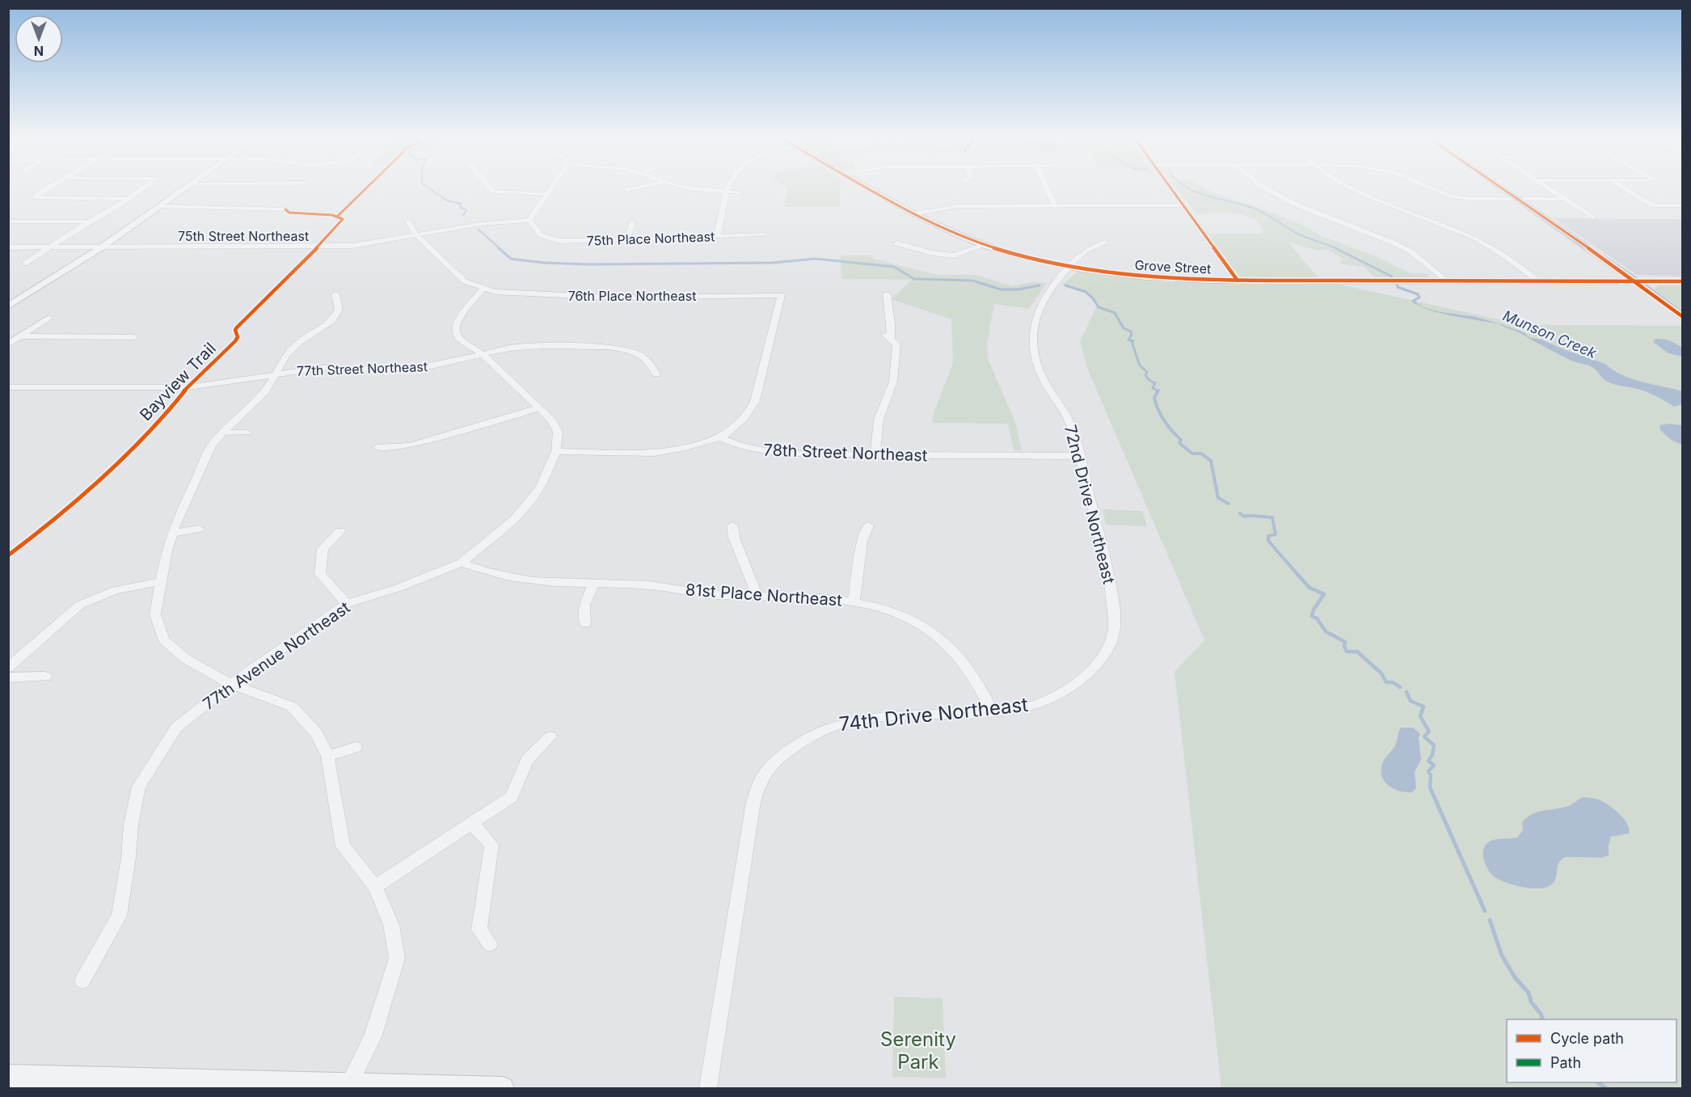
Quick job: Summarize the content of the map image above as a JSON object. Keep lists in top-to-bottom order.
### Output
{
  "streets": {
    "street": [
      "75th Street Northeast",
      "75th Place Northeast",
      "Grove Street",
      "76th Place Northeast",
      "77th Street Northeast",
      "78th Street Northeast",
      "72nd Drive Northeast",
      "81st Place Northeast",
      "77th Avenue Northeast",
      "74th Drive Northeast"
    ],
    "cycle path": ["Bayview Trail"]
  },
  "crossings": [
    ["75th Street Northeast", "75th Place Northeast"],
    ["75th Street Northeast", "76th Place Northeast"],
    ["Grove Street", "72nd Drive Northeast"],
    ["76th Place Northeast", "78th Street Northeast"],
    ["76th Place Northeast", "77th Avenue Northeast"],
    ["77th Street Northeast", "77th Avenue Northeast"],
    ["78th Street Northeast", "72nd Drive Northeast"],
    ["72nd Drive Northeast", "74th Drive Northeast"],
    ["81st Place Northeast", "77th Avenue Northeast"],
    ["81st Place Northeast", "74th Drive Northeast"]
  ],
  "water": ["Munson Creek"],
  "parks": ["Serenity Park"],
  "legend": ["Cycle path", "Path"],
  "north": "bottom"
}
